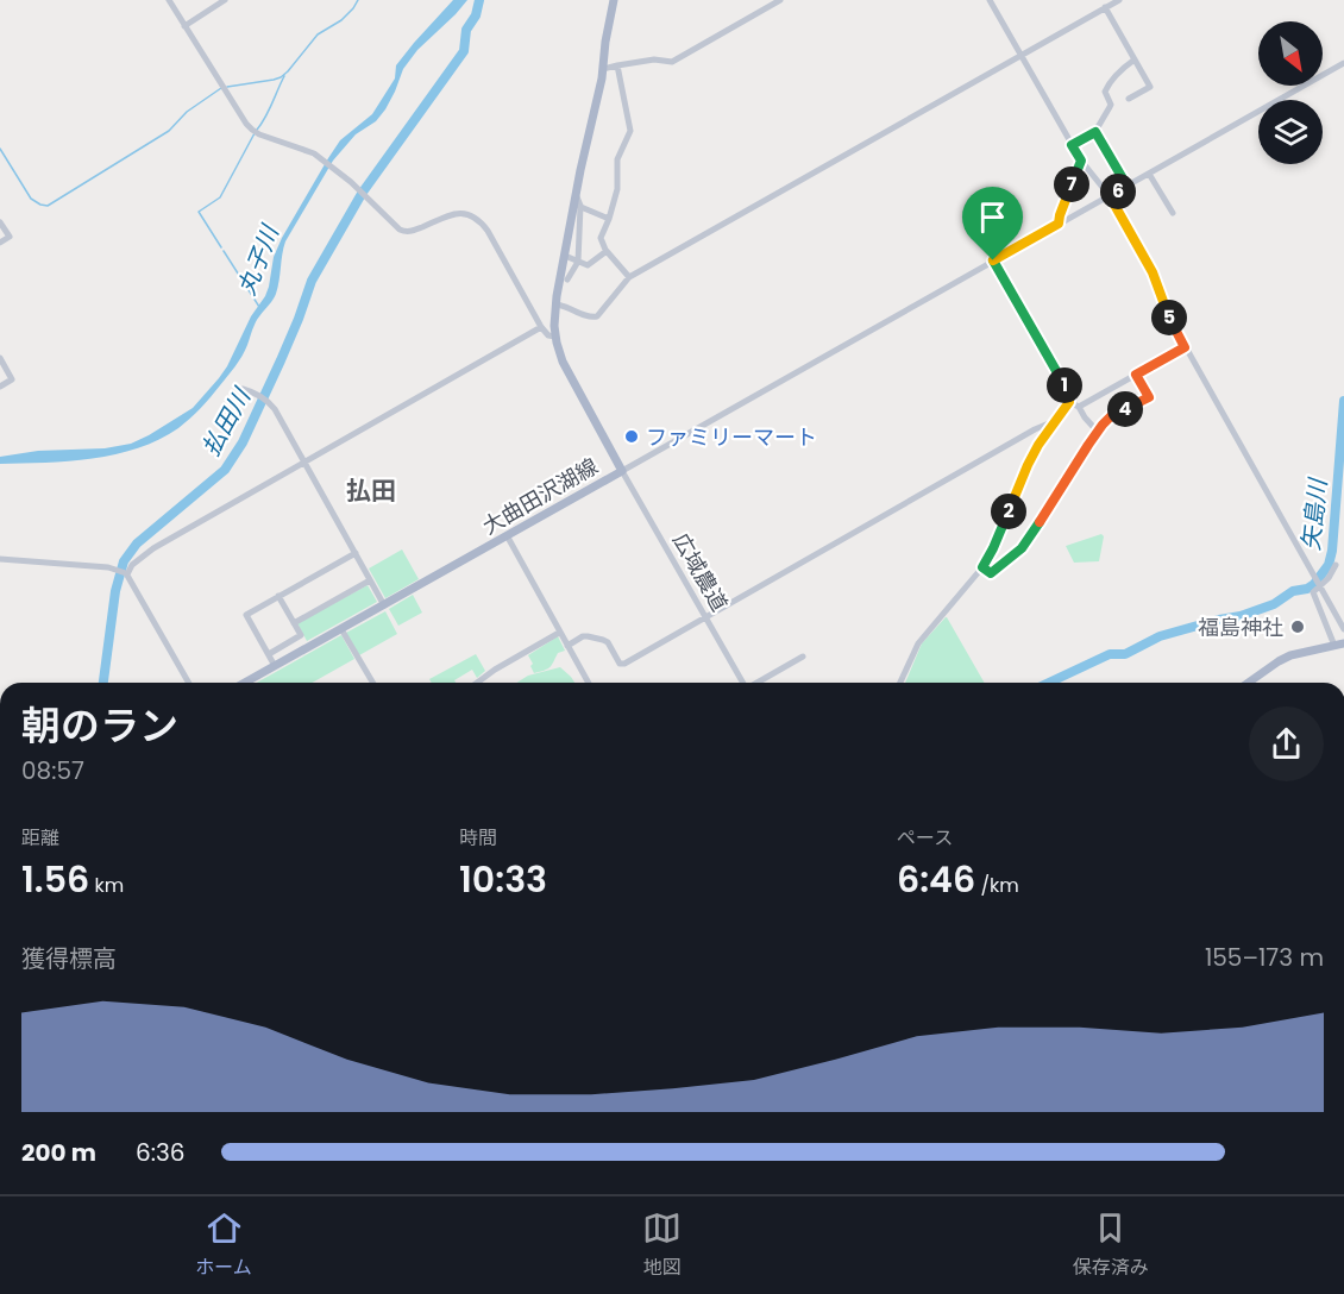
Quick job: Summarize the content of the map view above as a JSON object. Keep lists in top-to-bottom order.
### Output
{
  "streets": {
    "main road": ["大曲田沢湖線"],
    "street": ["広域農道"]
  },
  "crossings": [
    ["大曲田沢湖線", "広域農道"]
  ],
  "districts": ["払田"],
  "water": ["丸子川", "払田川", "矢島川"],
  "places": ["ファミリーマート", "福島神社"],
  "north": "bottom right",
  "page": {
    "pins": [
      "7",
      "6",
      "5",
      "1",
      "4",
      "2"
    ],
    "heading": ["朝のラン", "08:57"],
    "stats": [
      ["距離", "1.56 km"],
      ["時間", "10:33"],
      ["ペース", "6:46 /km"]
    ],
    "chart": ["獲得標高", "155–173 m"],
    "list": [
      {
        "name": "200 m",
        "note": "6:36"
      }
    ],
    "tabs": ["ホーム", "地図", "保存済み"]
  }
}
